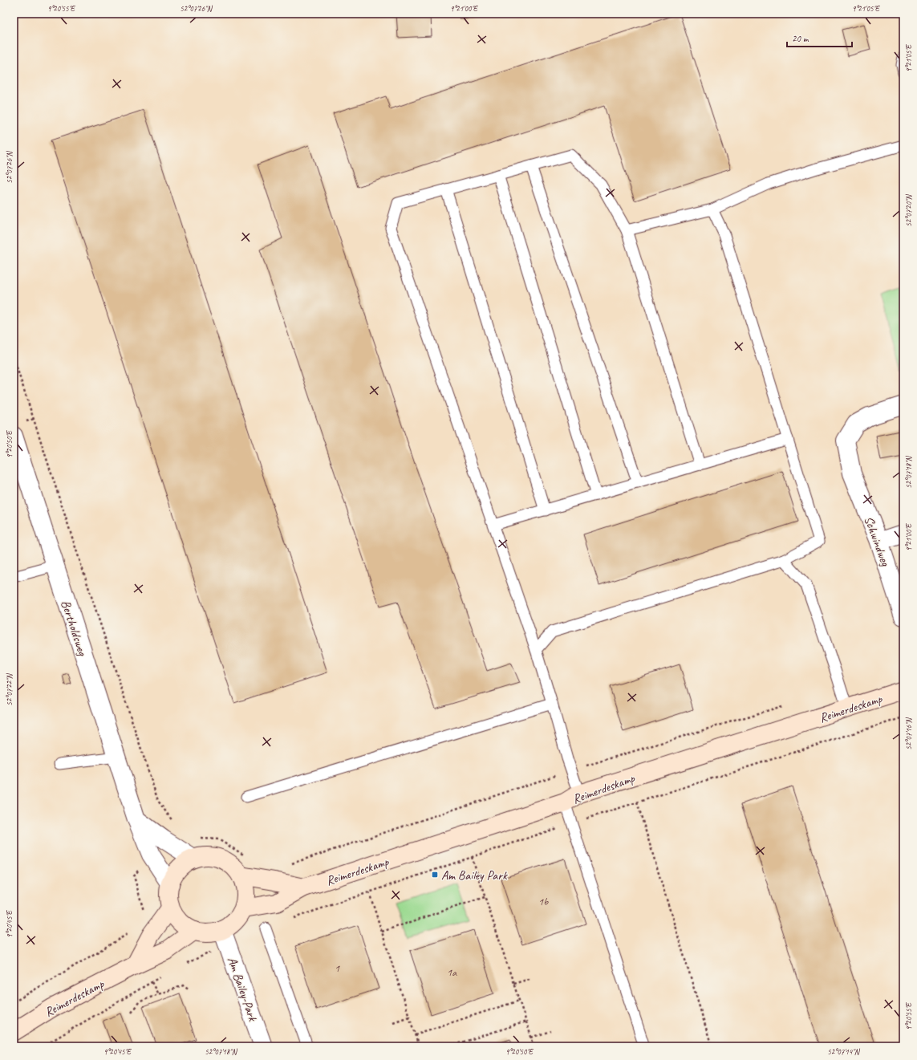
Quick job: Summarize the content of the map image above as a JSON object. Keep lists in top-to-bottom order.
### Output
{
  "streets": {
    "main road": ["Reimerdeskamp"],
    "street": ["Schwindweg", "Bertholdsweg", "Am Bailey-Park"]
  },
  "crossings": [
    ["Bertholdsweg", "Reimerdeskamp"],
    ["Bertholdsweg", "Am Bailey-Park"],
    ["Reimerdeskamp", "Am Bailey-Park"]
  ],
  "places": {
    "transit": ["Am Bailey Park"]
  },
  "house_numbers": ["1b", "1", "1a"],
  "scale_bar": "20 m",
  "coordinates": [
    "9°20'55\"E",
    "52°07'26\"N",
    "9°21'00\"E",
    "9°21'05\"E",
    "52°07'20\"N",
    "9°20'50\"E",
    "52°07'18\"N",
    "52°07'22\"N",
    "52°07'16\"N",
    "9°20'45\"E",
    "52°07'14\"N"
  ]
}
